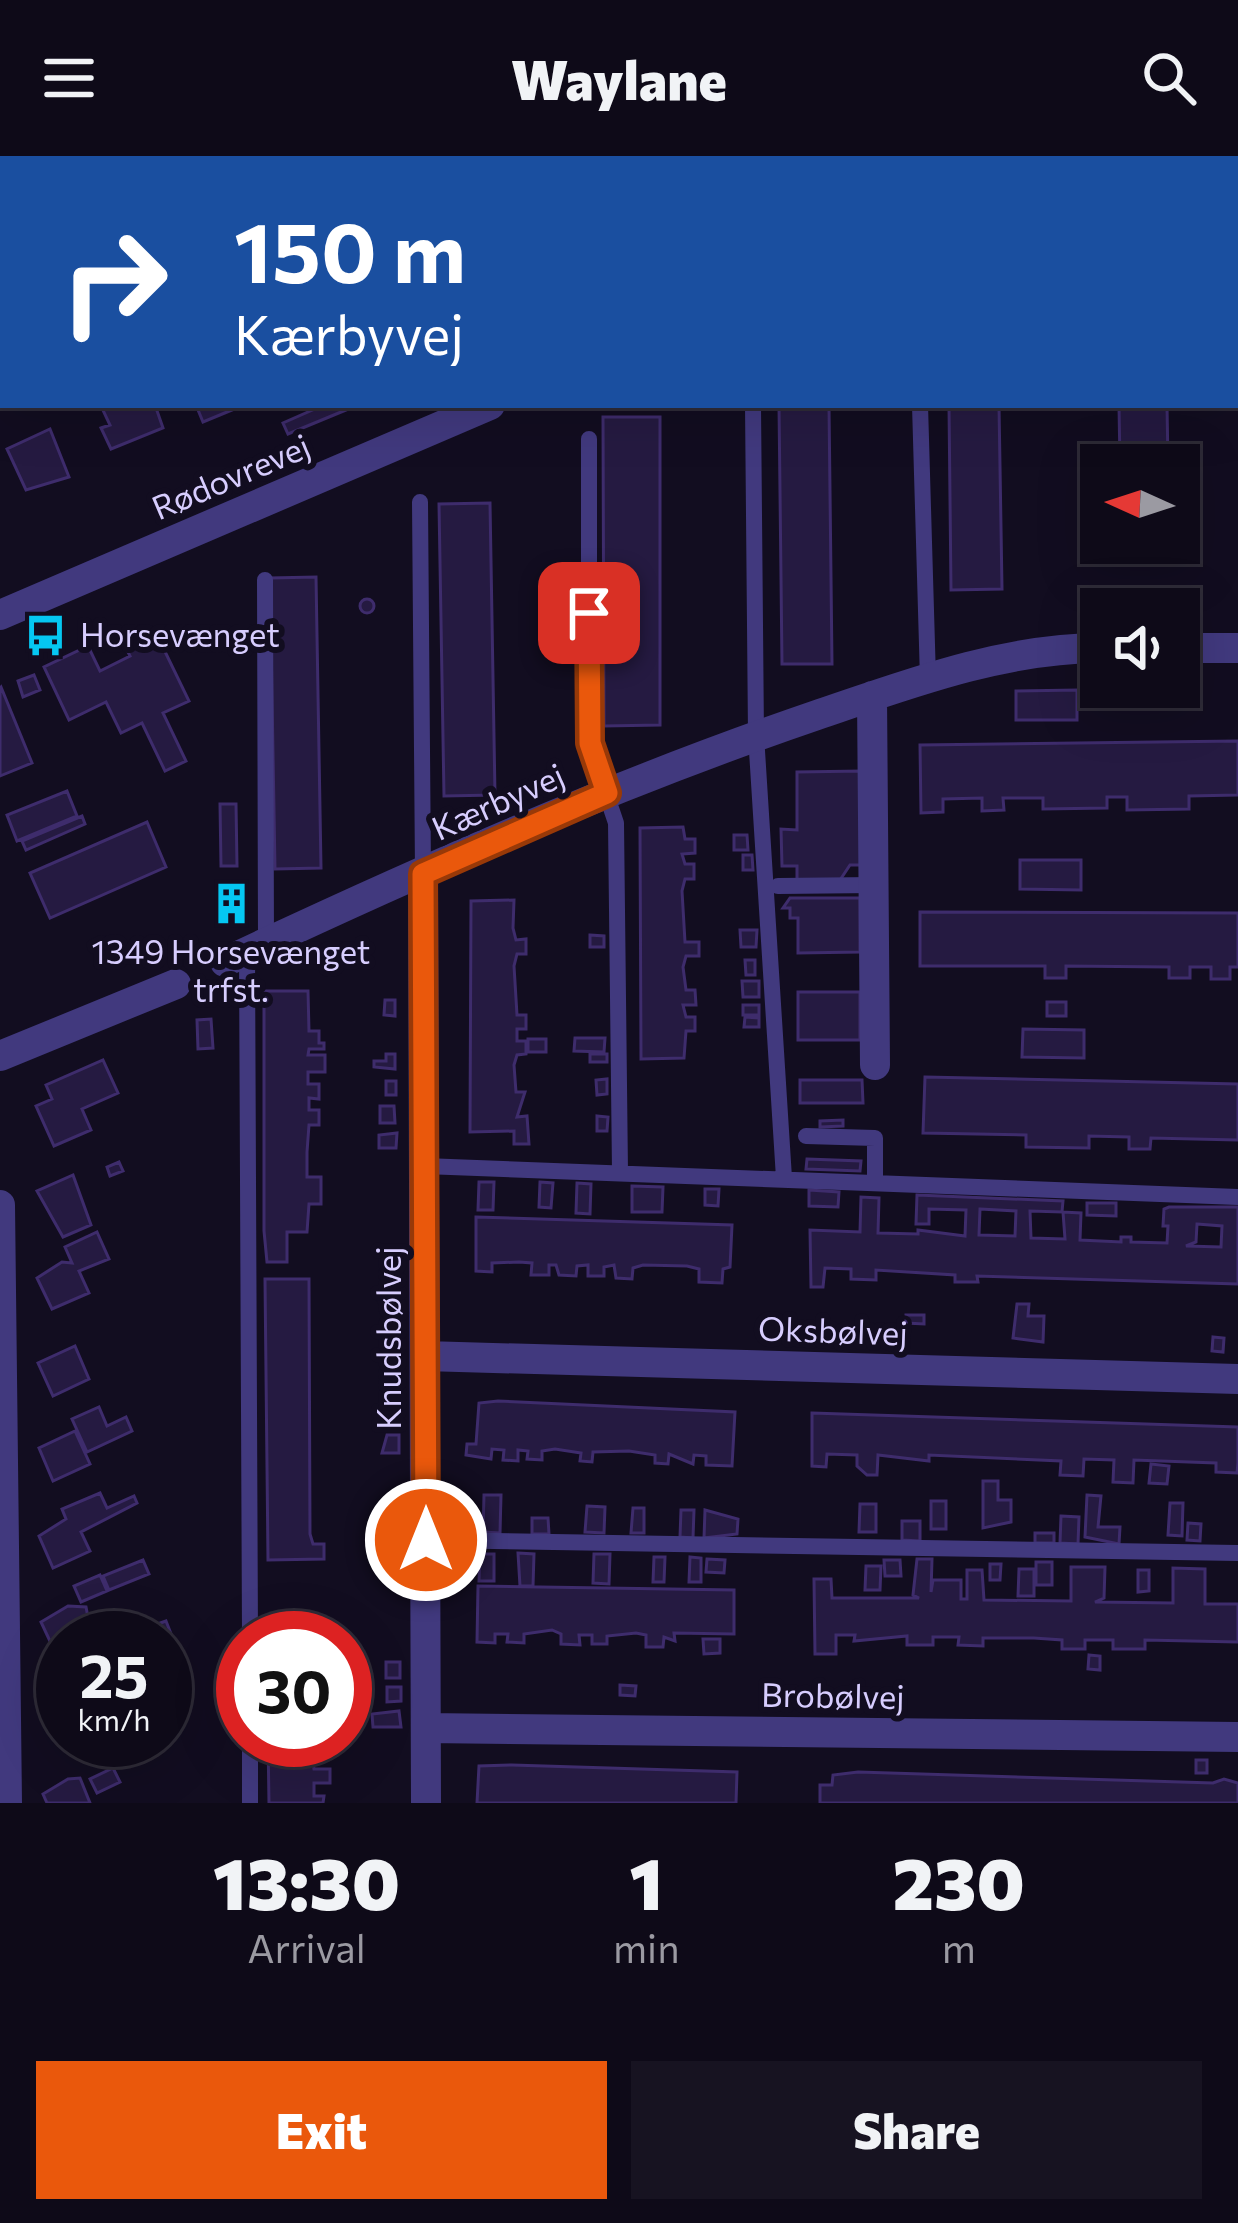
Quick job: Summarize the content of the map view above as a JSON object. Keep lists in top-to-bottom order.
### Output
{
  "streets": {
    "street": [
      "Rødovrevej",
      "Kærbyvej",
      "Oksbølvej",
      "Knudsbølvej",
      "Brobølvej"
    ]
  },
  "crossings": [
    ["Kærbyvej", "Knudsbølvej"],
    ["Oksbølvej", "Knudsbølvej"],
    ["Knudsbølvej", "Brobølvej"]
  ],
  "places": {
    "bus stop": ["Horsevænget"],
    "building": ["1349 Horsevænget trfst."]
  },
  "north": "left",
  "page": {
    "header": "Waylane",
    "turn": ["150 m", "Kærbyvej"],
    "speed": "25 km/h",
    "limit": "30",
    "eta": [
      "13:30",
      "Arrival",
      "1",
      "min",
      "230",
      "m"
    ],
    "buttons": ["Exit", "Share"]
  }
}
